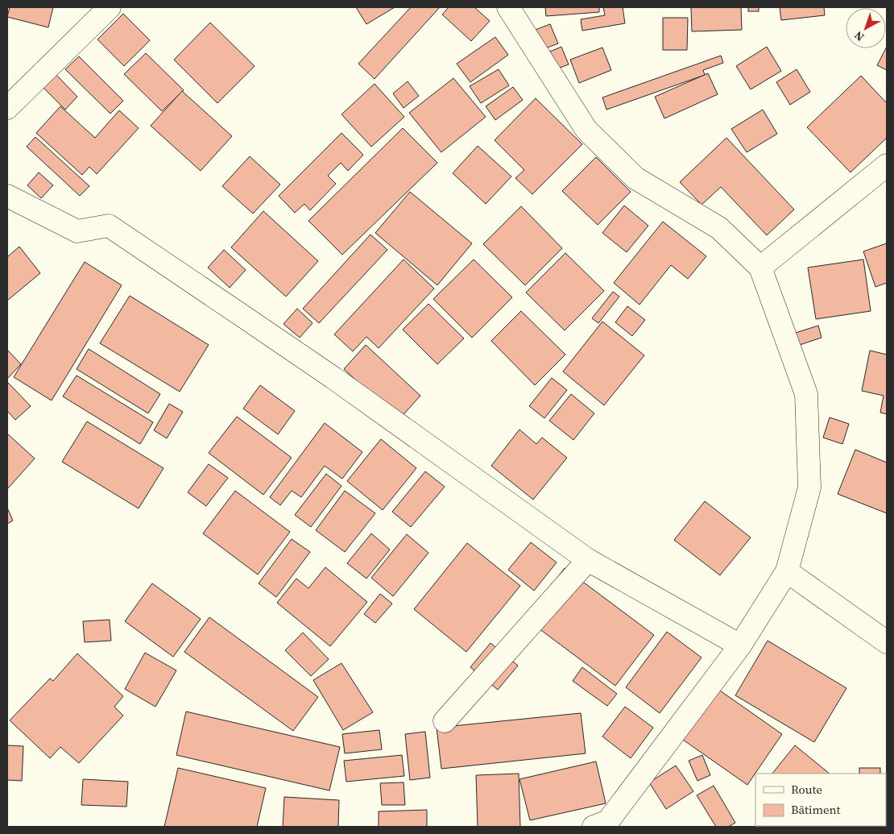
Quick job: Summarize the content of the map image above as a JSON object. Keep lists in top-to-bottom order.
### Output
{
  "legend": ["Route", "Bâtiment"],
  "north": "bottom left"
}
